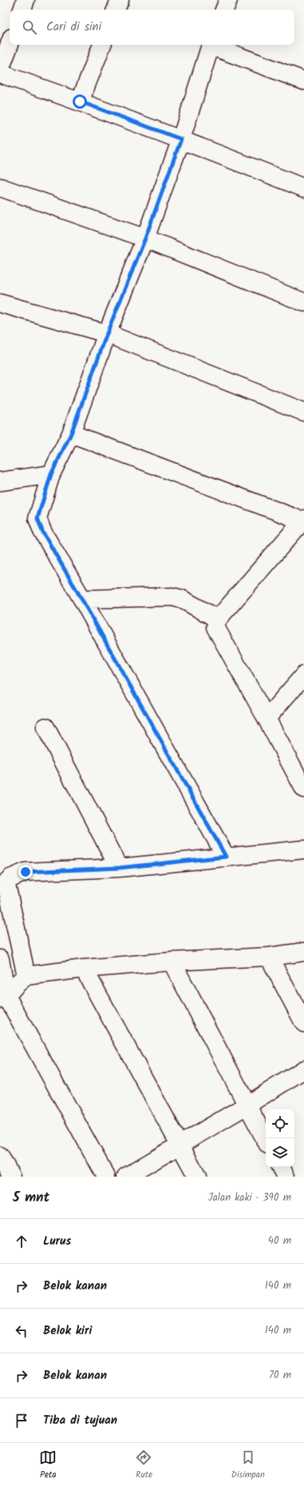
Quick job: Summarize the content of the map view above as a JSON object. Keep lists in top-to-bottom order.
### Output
{
  "page": {
    "search": "Cari di sini",
    "heading": ["5 mnt", "Jalan kaki · 390 m"],
    "list": [
      ["Lurus", "40 m"],
      ["Belok kanan", "140 m"],
      ["Belok kiri", "140 m"],
      ["Belok kanan", "70 m"],
      "Tiba di tujuan"
    ],
    "nav": ["Peta", "Rute", "Disimpan"]
  }
}
